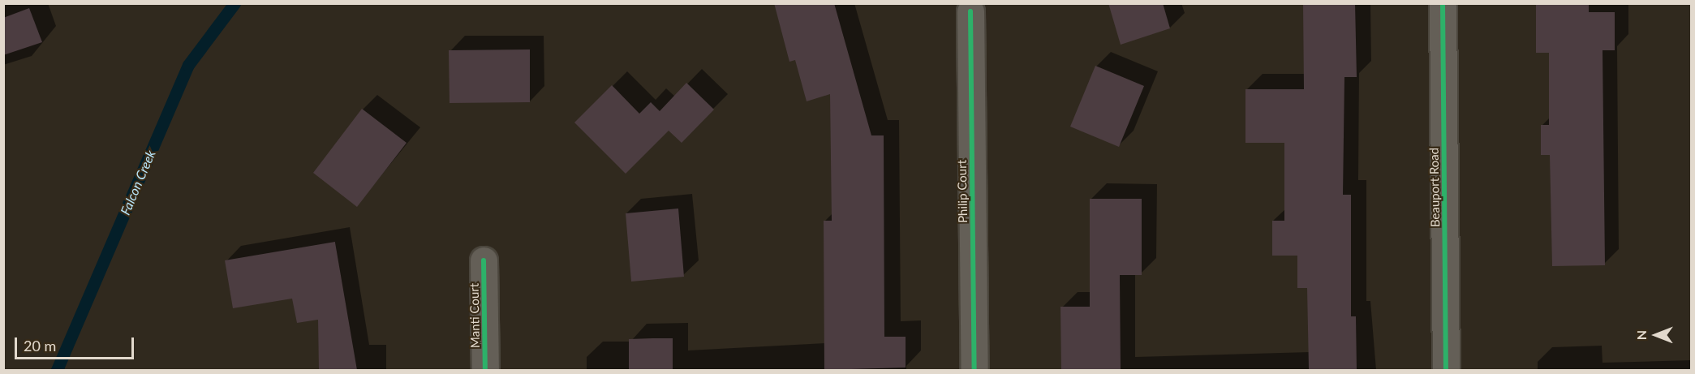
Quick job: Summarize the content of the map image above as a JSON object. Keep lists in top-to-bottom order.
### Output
{
  "streets": {
    "street": ["Beauport Road", "Philip Court", "Manti Court"]
  },
  "water": ["Falcon Creek"],
  "scale_bar": "20 m",
  "north": "left"
}
